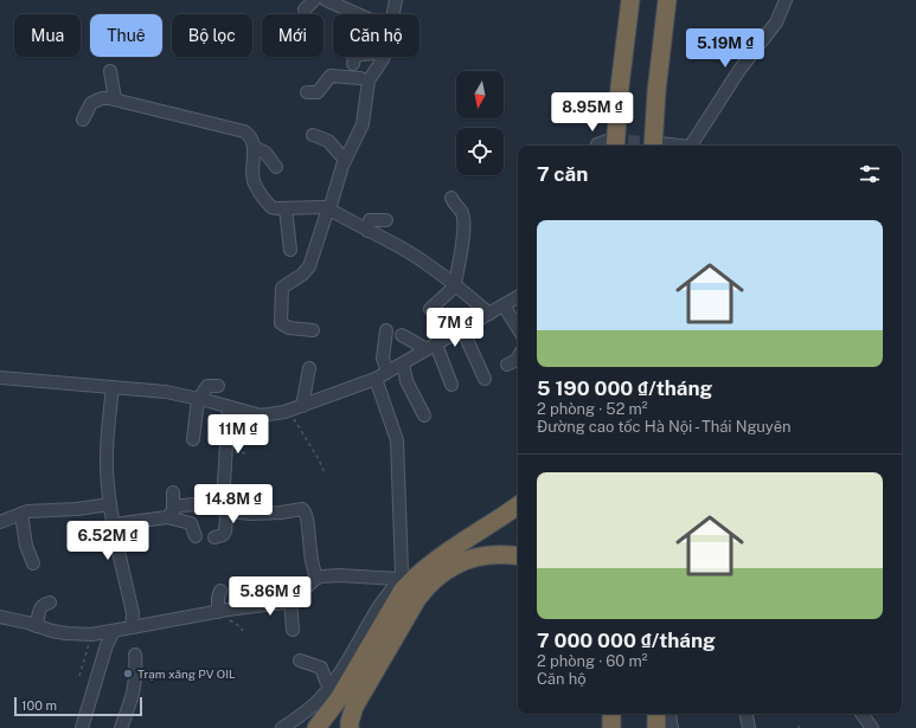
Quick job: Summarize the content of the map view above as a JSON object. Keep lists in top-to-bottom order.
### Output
{
  "places": ["Trạm xăng PV OIL"],
  "scale_bar": "100 m",
  "north": "bottom",
  "page": {
    "chip": [
      "Mua",
      "Thuê",
      "Bộ lọc",
      "Mới",
      "Căn hộ"
    ],
    "price": [
      "5.19M ₫",
      "8.95M ₫",
      "7M ₫",
      "11M ₫",
      "14.8M ₫",
      "6.52M ₫",
      "5.86M ₫"
    ],
    "heading": "7 căn",
    "list": [
      {
        "name": "5 190 000 ₫/tháng",
        "note": "2 phòng · 52 m² · Đường cao tốc Hà Nội - Thái Nguyên"
      },
      {
        "name": "7 000 000 ₫/tháng",
        "note": "2 phòng · 60 m² · Căn hộ"
      }
    ],
    "scale": "100 m"
  }
}
